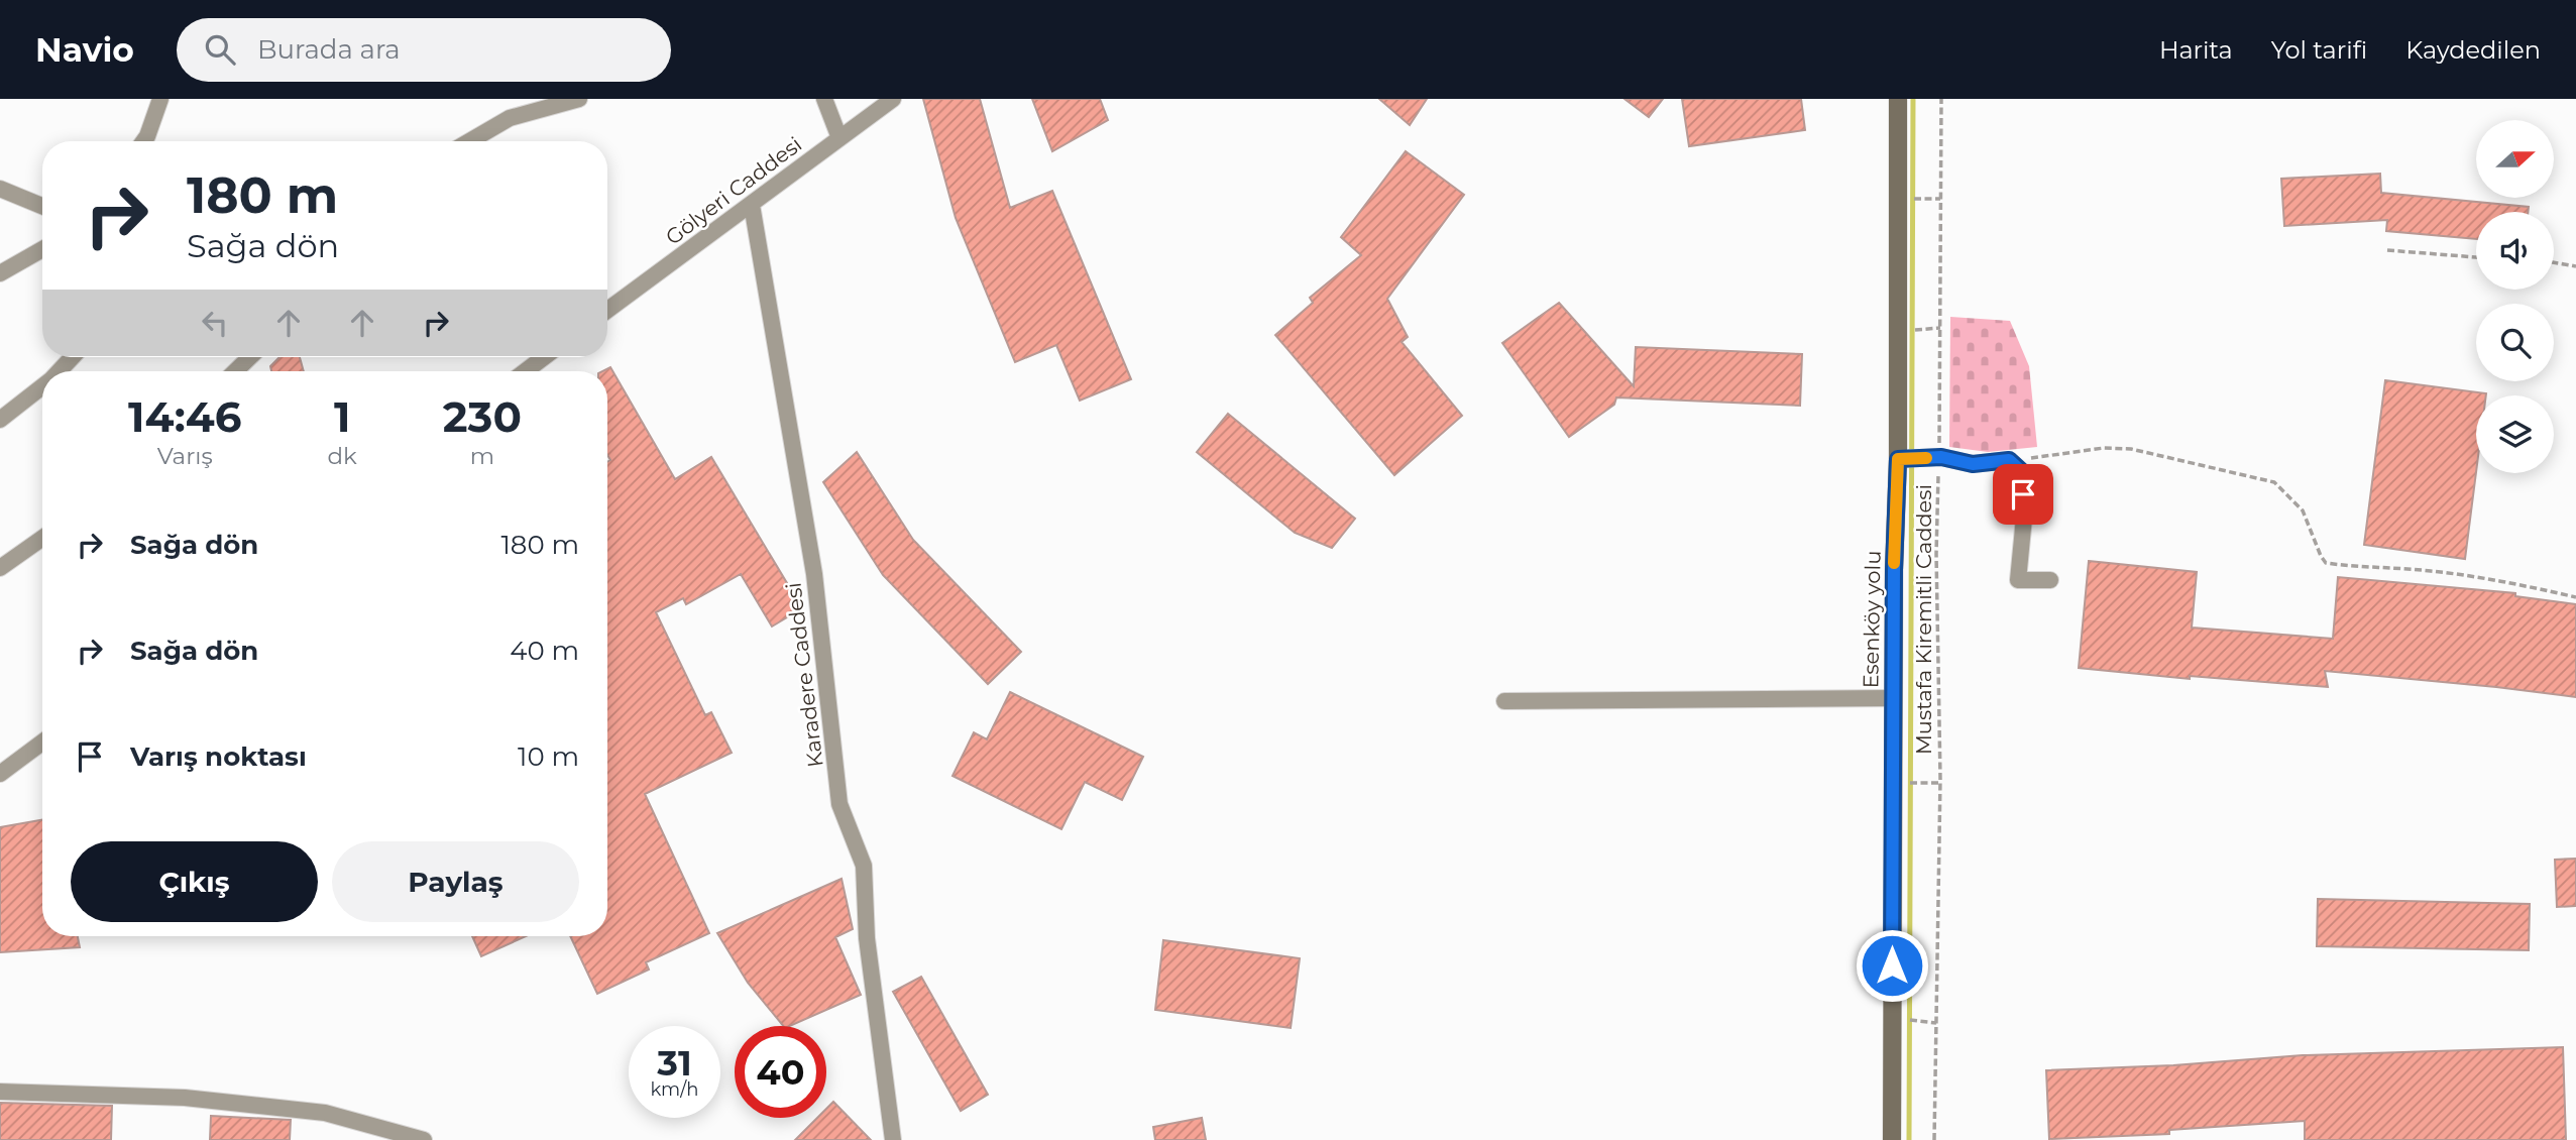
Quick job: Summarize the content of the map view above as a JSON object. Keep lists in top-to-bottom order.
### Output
{
  "streets": {
    "street": ["Gölyeri Caddesi", "Esenköy yolu", "Karadere Caddesi"],
    "path": ["Mustafa Kiremitli Caddesi"]
  },
  "crossings": [
    ["Gölyeri Caddesi", "Karadere Caddesi"]
  ],
  "north": "right",
  "page": {
    "header": "Navio",
    "search": "Burada ara",
    "nav": ["Harita", "Yol tarifi", "Kaydedilen"],
    "turn": ["180 m", "Sağa dön"],
    "eta": [
      "14:46",
      "Varış",
      "1",
      "dk",
      "230",
      "m"
    ],
    "list": [
      {
        "name": "Sağa dön",
        "value": "180 m"
      },
      {
        "name": "Sağa dön",
        "value": "40 m"
      },
      {
        "name": "Varış noktası",
        "value": "10 m"
      }
    ],
    "buttons": ["Çıkış", "Paylaş"],
    "speed": "31 km/h",
    "limit": "40"
  }
}
